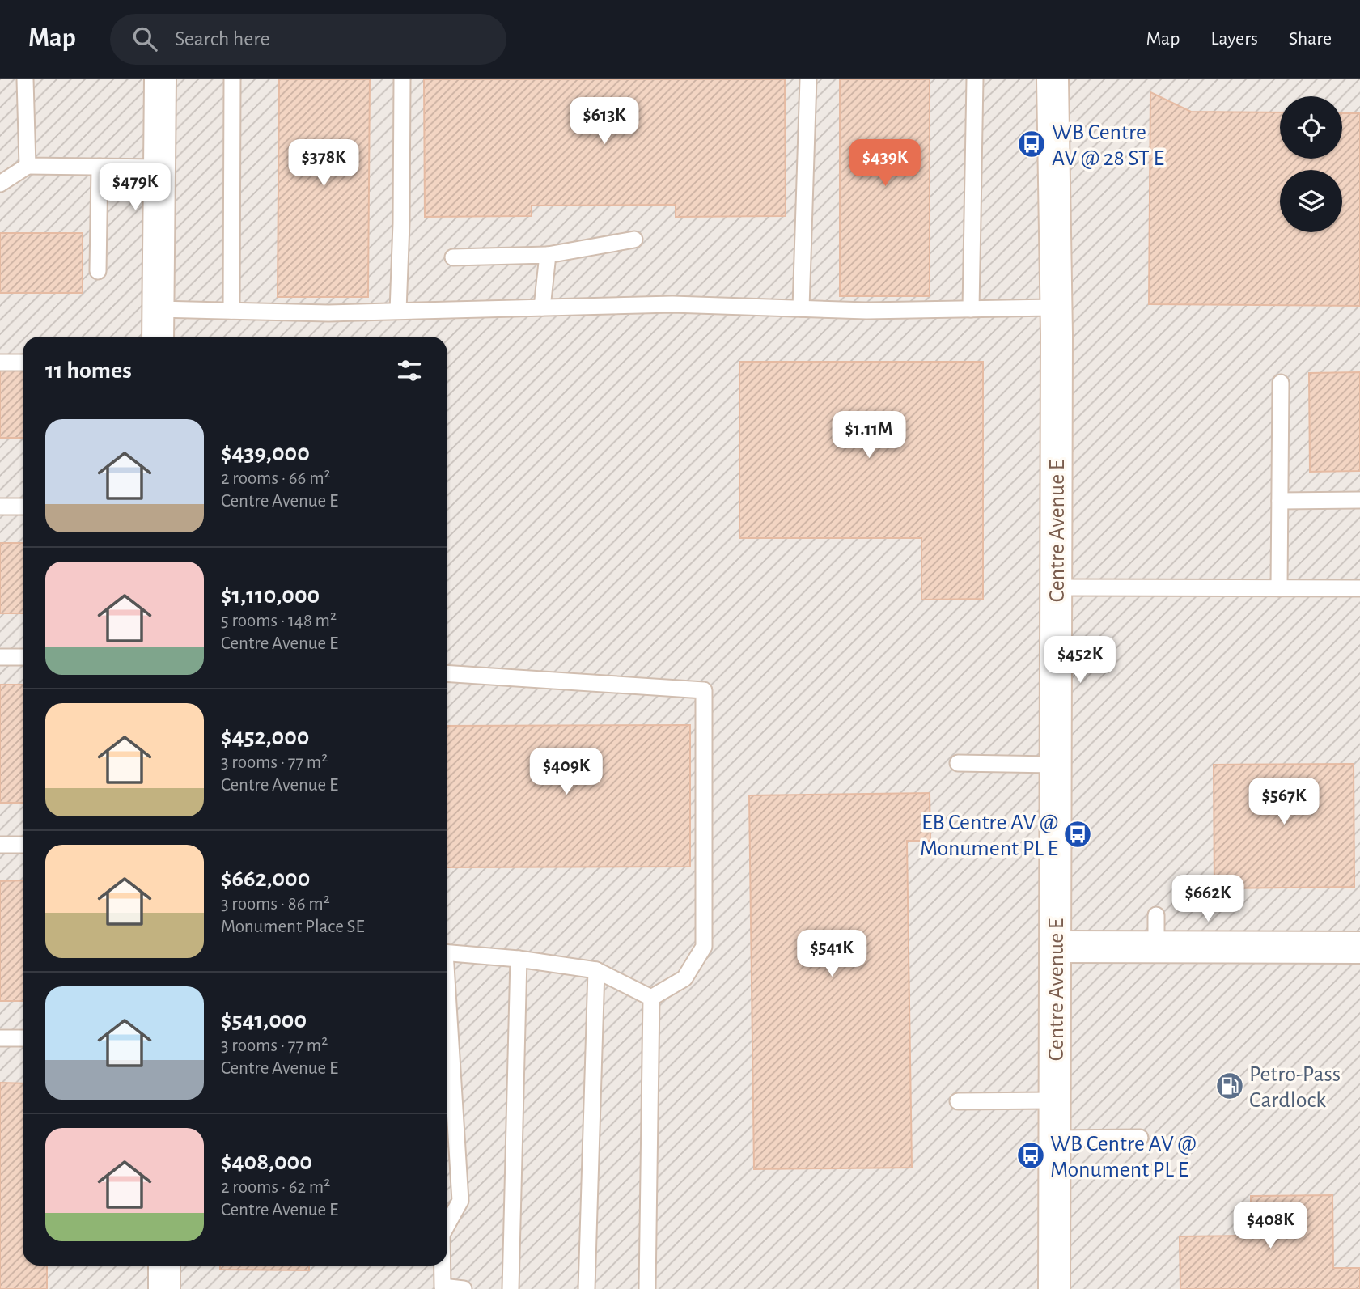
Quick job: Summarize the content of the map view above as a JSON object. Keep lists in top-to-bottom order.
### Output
{
  "streets": {
    "street": ["Centre Avenue E"]
  },
  "places": {
    "bus stop": ["WB Centre AV @ 28 ST E", "EB Centre AV @ Monument PL E", "WB Centre AV @ Monument PL E"],
    "fuel station": ["Petro-Pass Cardlock"]
  },
  "page": {
    "header": "Map",
    "search": "Search here",
    "nav": ["Map", "Layers", "Share"],
    "price": [
      "$613K",
      "$378K",
      "$439K",
      "$479K",
      "$1.11M",
      "$452K",
      "$409K",
      "$567K",
      "$662K",
      "$541K",
      "$408K"
    ],
    "heading": "11 homes",
    "list": [
      {
        "name": "$439,000",
        "note": "2 rooms · 66 m² · Centre Avenue E"
      },
      {
        "name": "$1,110,000",
        "note": "5 rooms · 148 m² · Centre Avenue E"
      },
      {
        "name": "$452,000",
        "note": "3 rooms · 77 m² · Centre Avenue E"
      },
      {
        "name": "$662,000",
        "note": "3 rooms · 86 m² · Monument Place SE"
      },
      {
        "name": "$541,000",
        "note": "3 rooms · 77 m² · Centre Avenue E"
      },
      {
        "name": "$408,000",
        "note": "2 rooms · 62 m² · Centre Avenue E"
      }
    ]
  }
}
